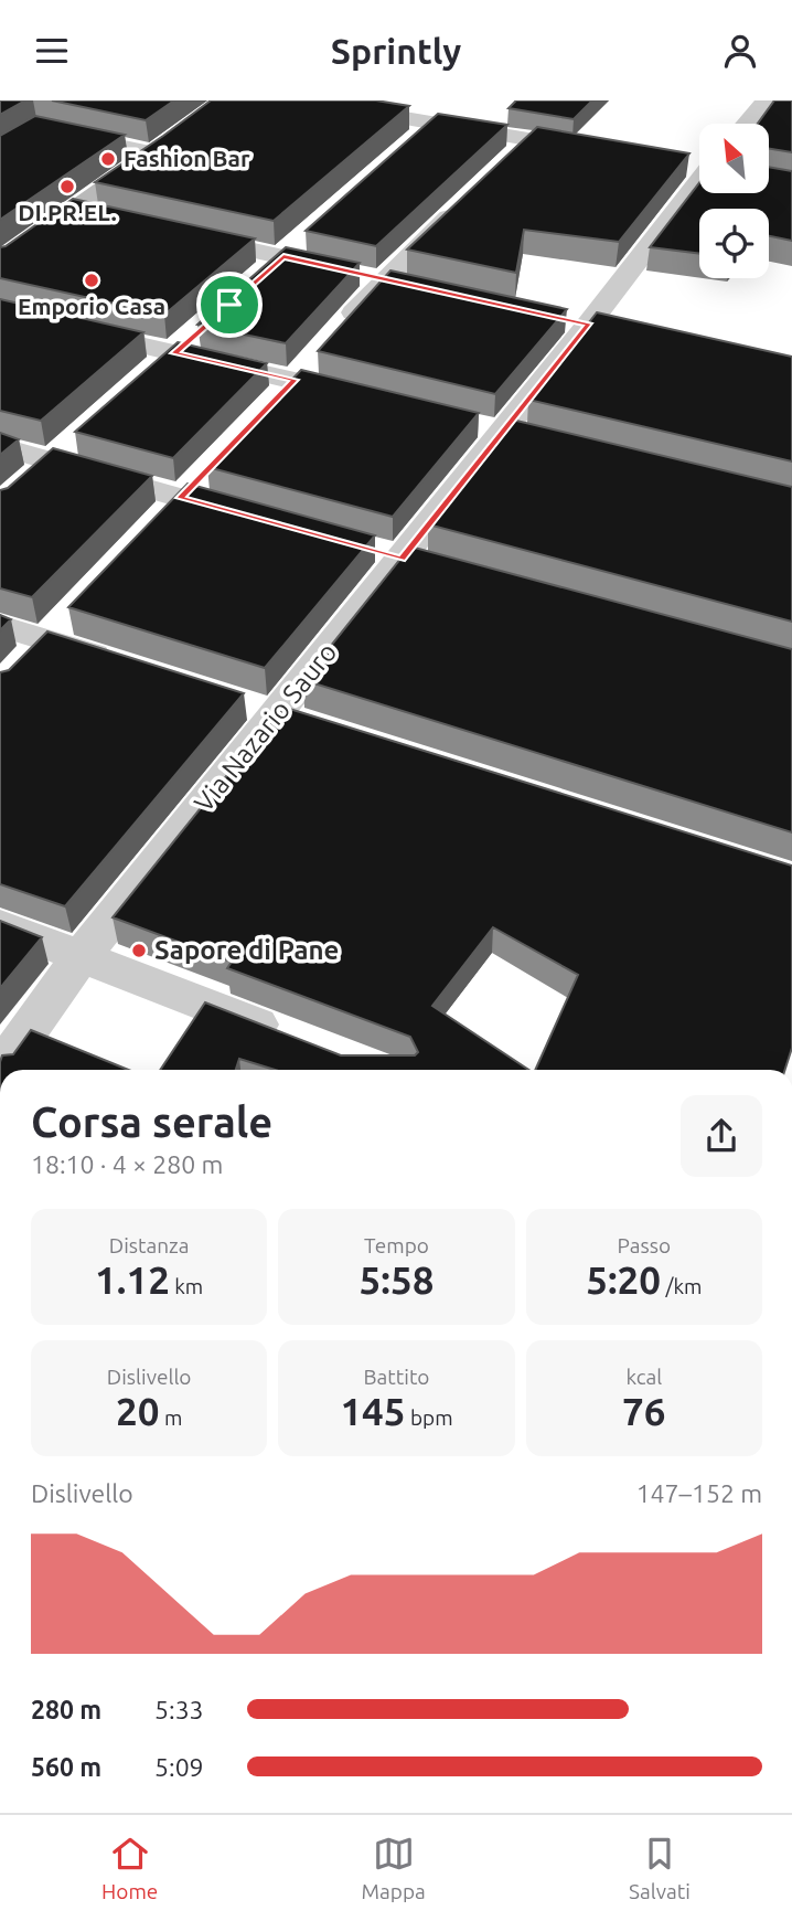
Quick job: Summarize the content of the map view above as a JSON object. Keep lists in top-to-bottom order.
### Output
{
  "streets": {
    "street": ["Via Nazario Sauro"]
  },
  "places": [
    "Fashion Bar",
    "DI.PR.EL.",
    "Emporio Casa",
    "Sapore di Pane"
  ],
  "north": "top left",
  "page": {
    "header": "Sprintly",
    "heading": ["Corsa serale", "18:10 · 4 × 280 m"],
    "stats": [
      ["Distanza", "1.12 km"],
      ["Tempo", "5:58"],
      ["Passo", "5:20 /km"],
      ["Dislivello", "20 m"],
      ["Battito", "145 bpm"],
      ["kcal", "76"]
    ],
    "chart": ["Dislivello", "147–152 m"],
    "list": [
      {
        "name": "280 m",
        "note": "5:33"
      },
      {
        "name": "560 m",
        "note": "5:09"
      }
    ],
    "tabs": ["Home", "Mappa", "Salvati"]
  }
}
